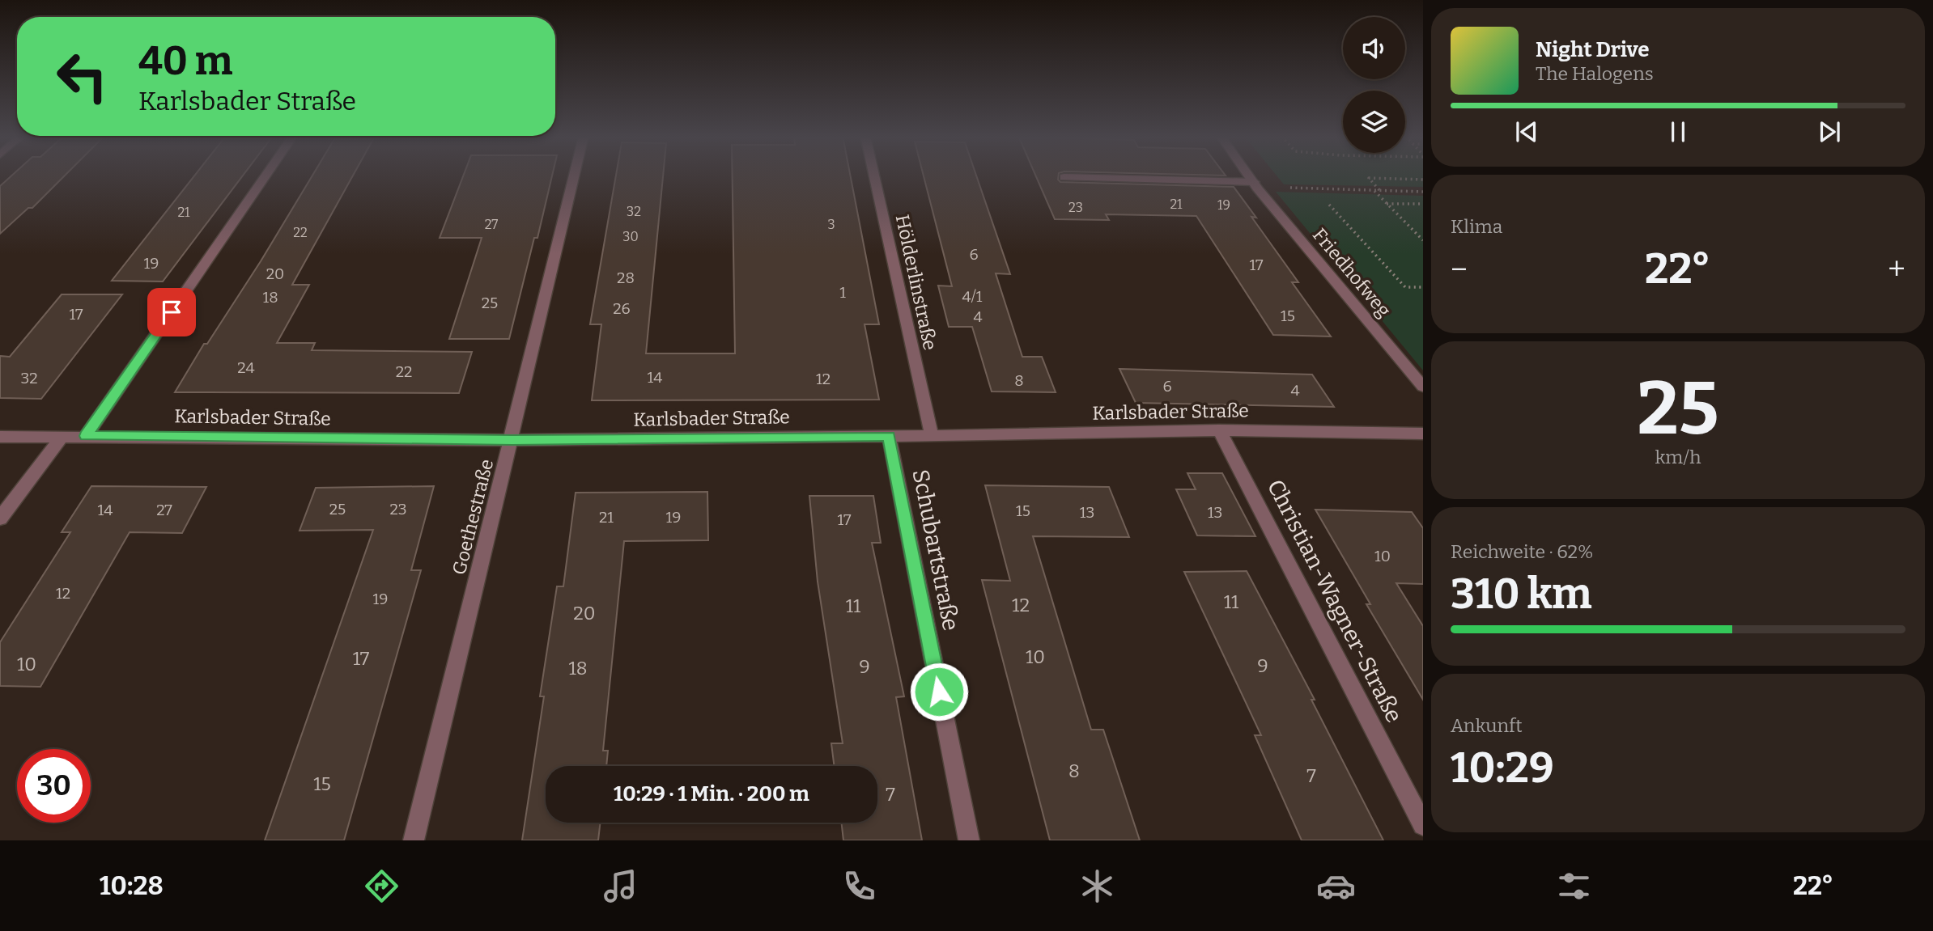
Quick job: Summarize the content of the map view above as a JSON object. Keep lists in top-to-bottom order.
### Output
{
  "streets": {
    "street": [
      "Friedhofweg",
      "Hölderlinstraße",
      "Karlsbader Straße",
      "Goethestraße",
      "Schubartstraße",
      "Christian-Wagner-Straße"
    ]
  },
  "crossings": [
    ["Hölderlinstraße", "Karlsbader Straße"],
    ["Karlsbader Straße", "Goethestraße"],
    ["Karlsbader Straße", "Schubartstraße"],
    ["Karlsbader Straße", "Christian-Wagner-Straße"]
  ],
  "house_numbers": [
    "21",
    "19",
    "23",
    "32",
    "21",
    "27",
    "3",
    "22",
    "30",
    "6",
    "19",
    "17",
    "20",
    "28",
    "1",
    "4/1",
    "18",
    "25",
    "26",
    "17",
    "15",
    "4",
    "24",
    "22",
    "14",
    "32",
    "12",
    "8",
    "6",
    "4",
    "25",
    "23",
    "14",
    "27",
    "15",
    "13",
    "13",
    "21",
    "19",
    "17",
    "10",
    "12",
    "19",
    "11",
    "12",
    "11",
    "20",
    "10",
    "17",
    "10",
    "9",
    "9",
    "18",
    "8",
    "7",
    "15",
    "7"
  ],
  "page": {
    "turn": ["40 m", "Karlsbader Straße"],
    "song": ["Night Drive", "The Halogens"],
    "tile": [
      "Klima",
      ["25", "km/h"],
      ["Reichweite · 62%", "310 km"],
      ["Ankunft", "10:29"]
    ],
    "heat": ["−", "22°", "+"],
    "limit": "30",
    "trip": "10:29 · 1 Min. · 200 m",
    "tabs": ["10:28", "22°"]
  }
}
